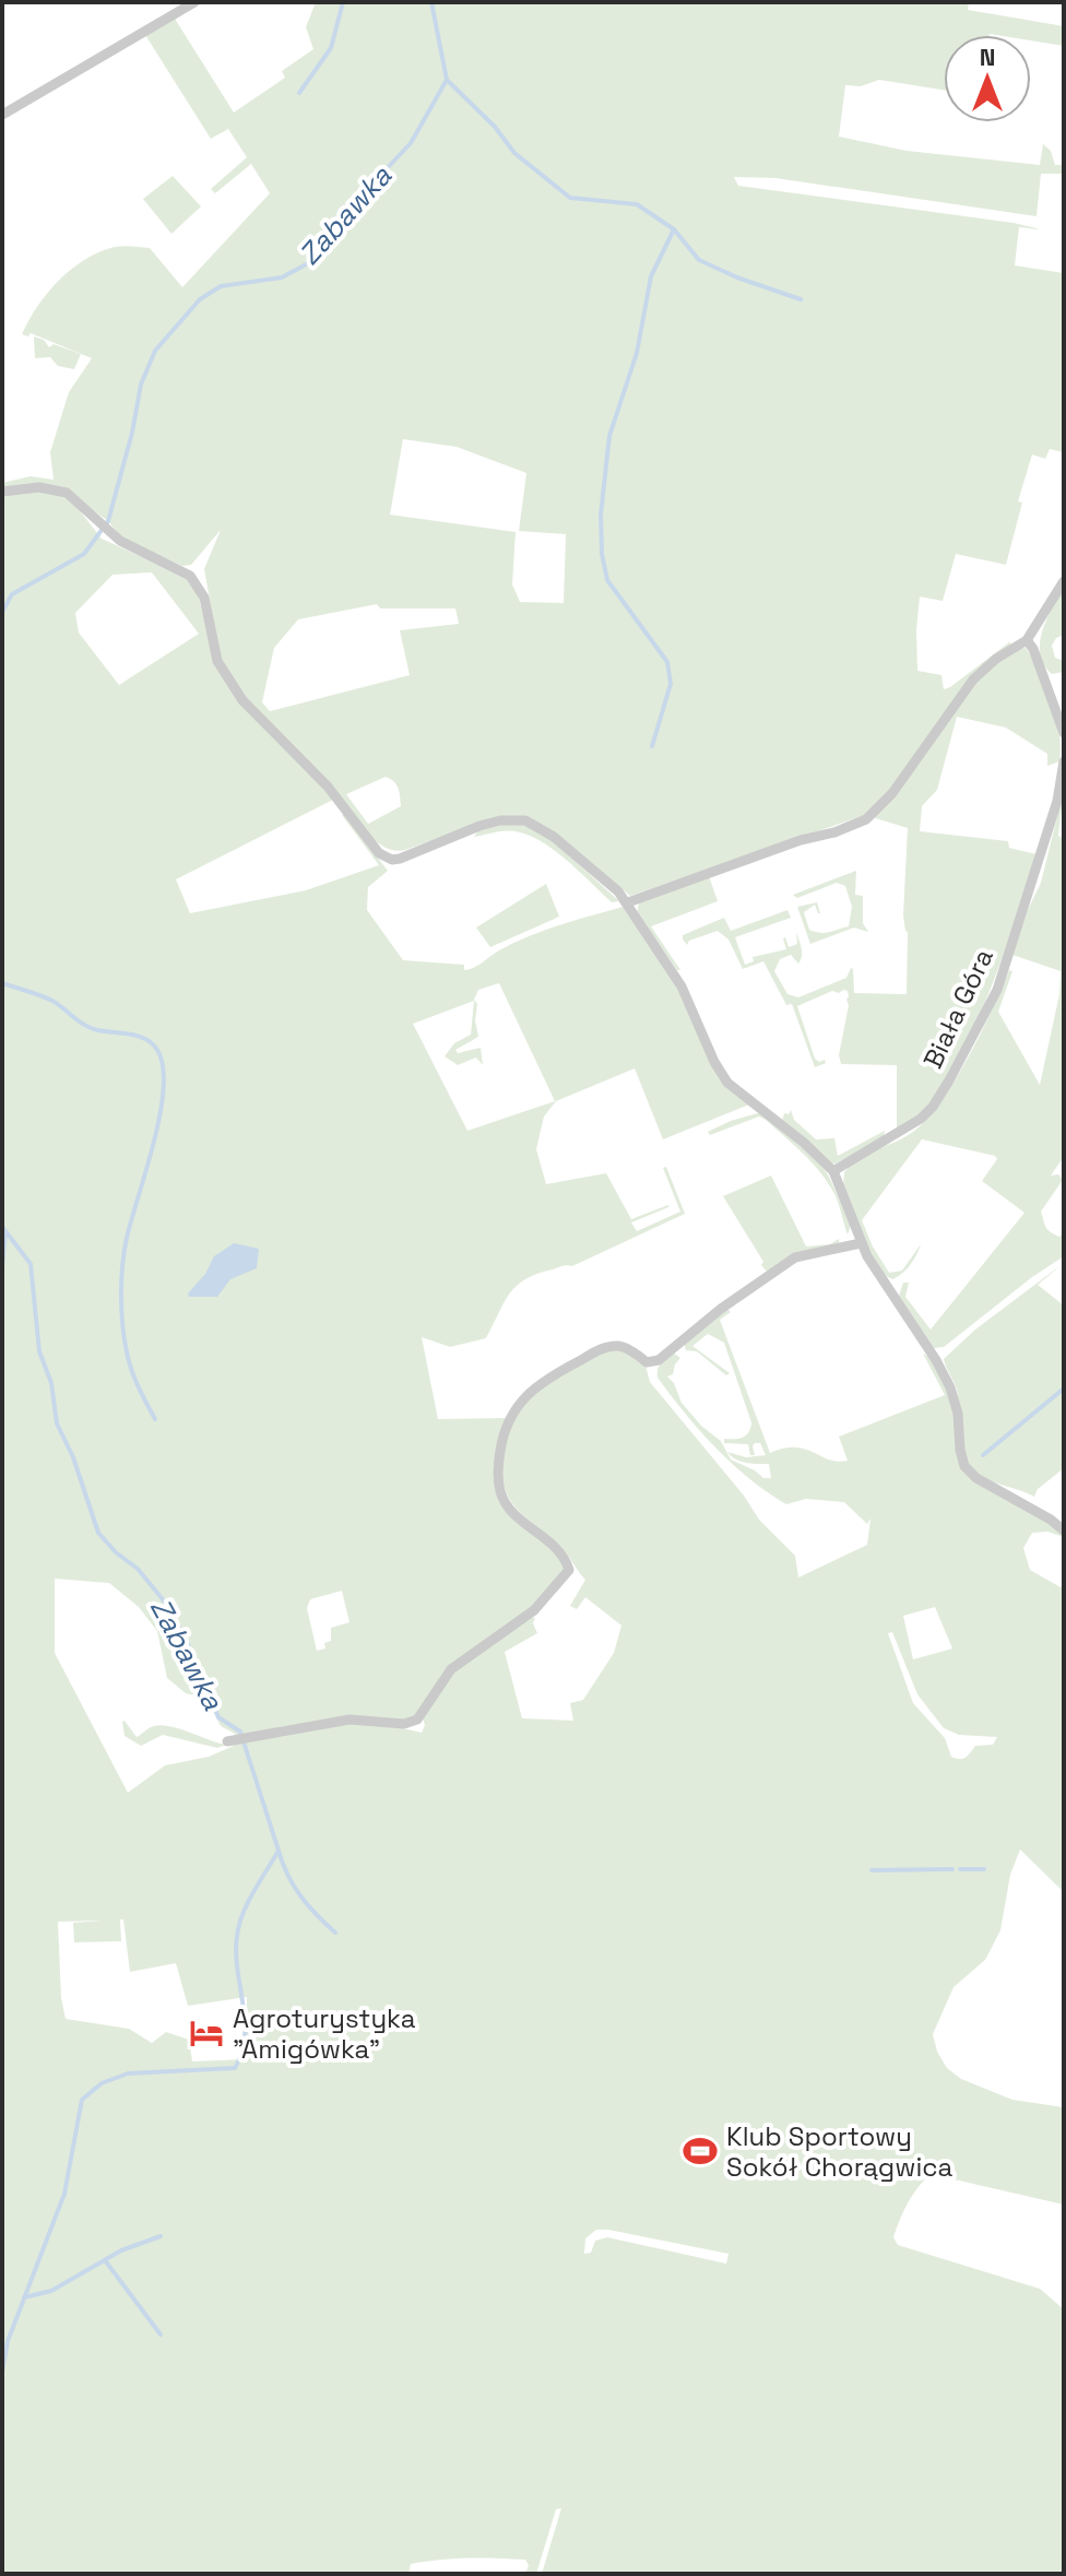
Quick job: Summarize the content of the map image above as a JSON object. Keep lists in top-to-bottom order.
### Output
{
  "streets": {
    "street": ["Biała Góra"]
  },
  "water": ["Zabawka"],
  "places": {
    "hotel": ["Agroturystyka \"Amigówka\""],
    "sports": ["Klub Sportowy Sokół Chorągwica"]
  },
  "north": "top"
}
